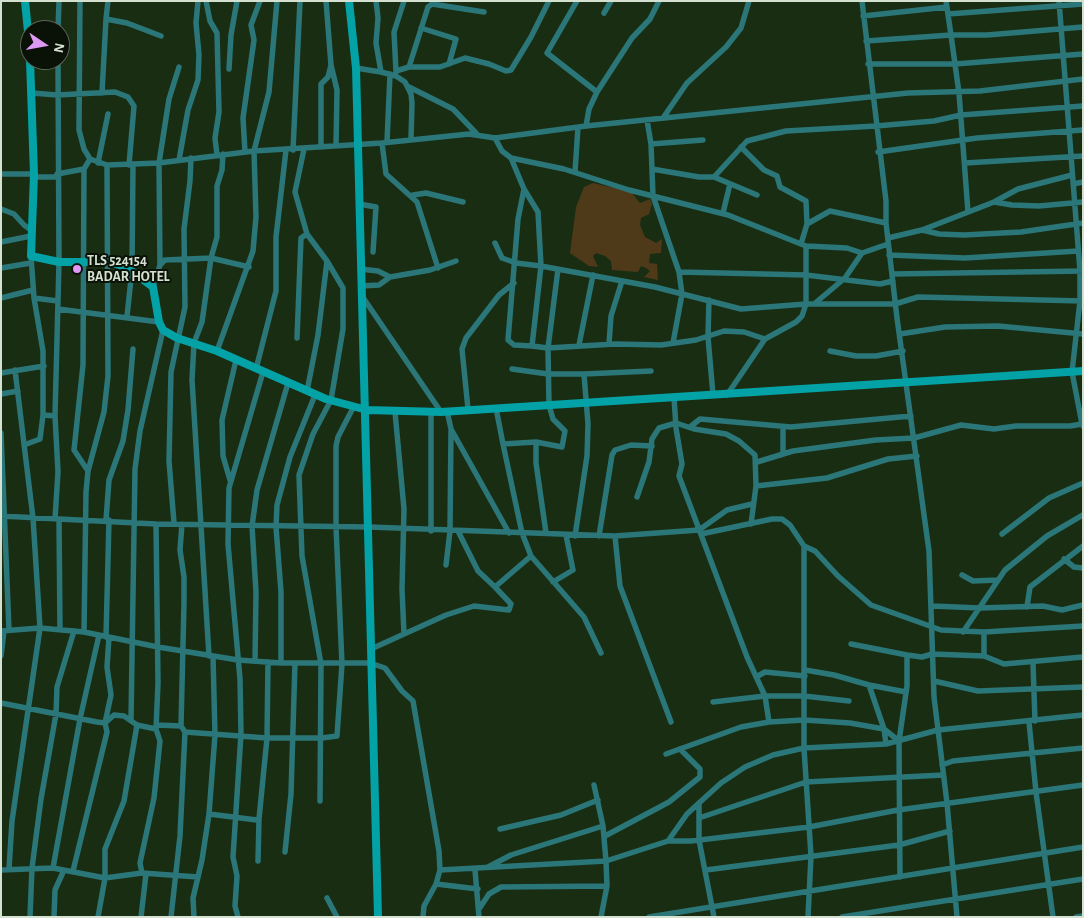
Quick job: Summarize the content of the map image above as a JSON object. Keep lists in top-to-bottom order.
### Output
{
  "places": ["TLS 524154 BADAR HOTEL"],
  "north": "right"
}
